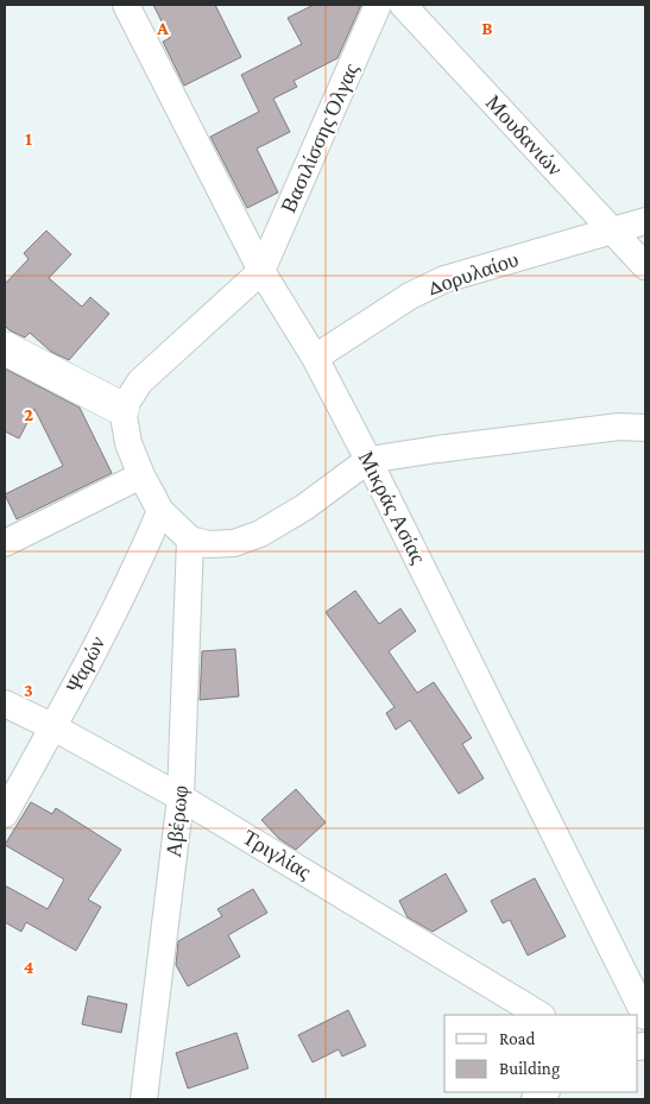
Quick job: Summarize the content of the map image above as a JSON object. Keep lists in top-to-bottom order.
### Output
{
  "streets": {
    "street": [
      "Μουδανιών",
      "Βασιλίσσης Όλγας",
      "Δορυλαίου",
      "Μικράς Ασίας",
      "Ψαρών",
      "Αβέρωφ",
      "Τριγλίας"
    ]
  },
  "crossings": [
    ["Μουδανιών", "Δορυλαίου"],
    ["Βασιλίσσης Όλγας", "Μικράς Ασίας"],
    ["Δορυλαίου", "Μικράς Ασίας"],
    ["Ψαρών", "Τριγλίας"],
    ["Αβέρωφ", "Τριγλίας"]
  ],
  "legend": ["Road", "Building"],
  "grid": {
    "columns": ["A", "B"],
    "rows": [
      "1",
      "2",
      "3",
      "4"
    ]
  }
}
